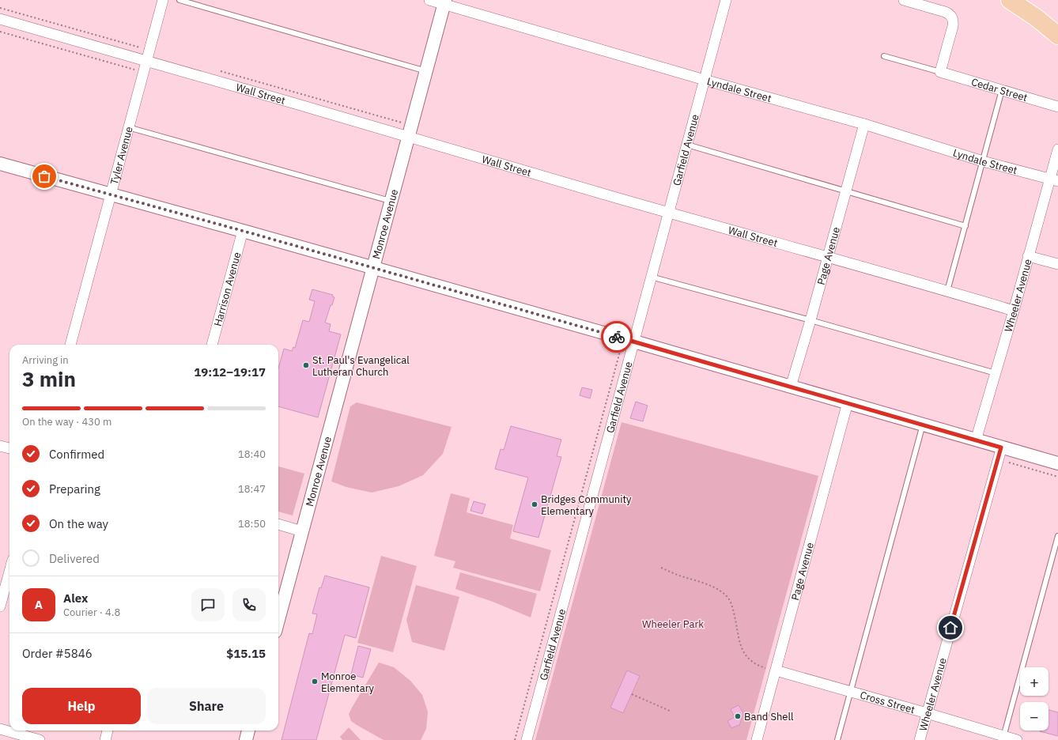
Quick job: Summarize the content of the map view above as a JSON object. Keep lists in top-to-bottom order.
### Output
{
  "streets": {
    "street": [
      "Cedar Street",
      "Lyndale Street",
      "Wall Street",
      "Garfield Avenue",
      "Tyler Avenue",
      "Monroe Avenue",
      "Page Avenue",
      "Harrison Avenue",
      "Wheeler Avenue",
      "Cross Street"
    ]
  },
  "crossings": [
    ["Lyndale Street", "Garfield Avenue"],
    ["Lyndale Street", "Monroe Avenue"],
    ["Lyndale Street", "Page Avenue"],
    ["Lyndale Street", "Wheeler Avenue"],
    ["Wall Street", "Garfield Avenue"],
    ["Wall Street", "Tyler Avenue"],
    ["Wall Street", "Monroe Avenue"],
    ["Wall Street", "Page Avenue"],
    ["Wall Street", "Wheeler Avenue"],
    ["Page Avenue", "Cross Street"],
    ["Wheeler Avenue", "Cross Street"]
  ],
  "parks": ["Wheeler Park"],
  "places": [
    "St. Paul's Evangelical Lutheran Church",
    "Bridges Community Elementary",
    "Monroe Elementary",
    "Band Shell"
  ],
  "page": {
    "heading": ["3 min", "Arriving in", "19:12–19:17"],
    "panel": [
      "Alex",
      "Courier · 4.8",
      "Order #5846",
      "$15.15"
    ],
    "bar": "On the way · 430 m",
    "list": [
      ["Confirmed", "18:40"],
      ["Preparing", "18:47"],
      ["On the way", "18:50"],
      "Delivered"
    ],
    "round": "A",
    "map_buttons": ["+", "−"],
    "buttons": ["Help", "Share"]
  }
}
